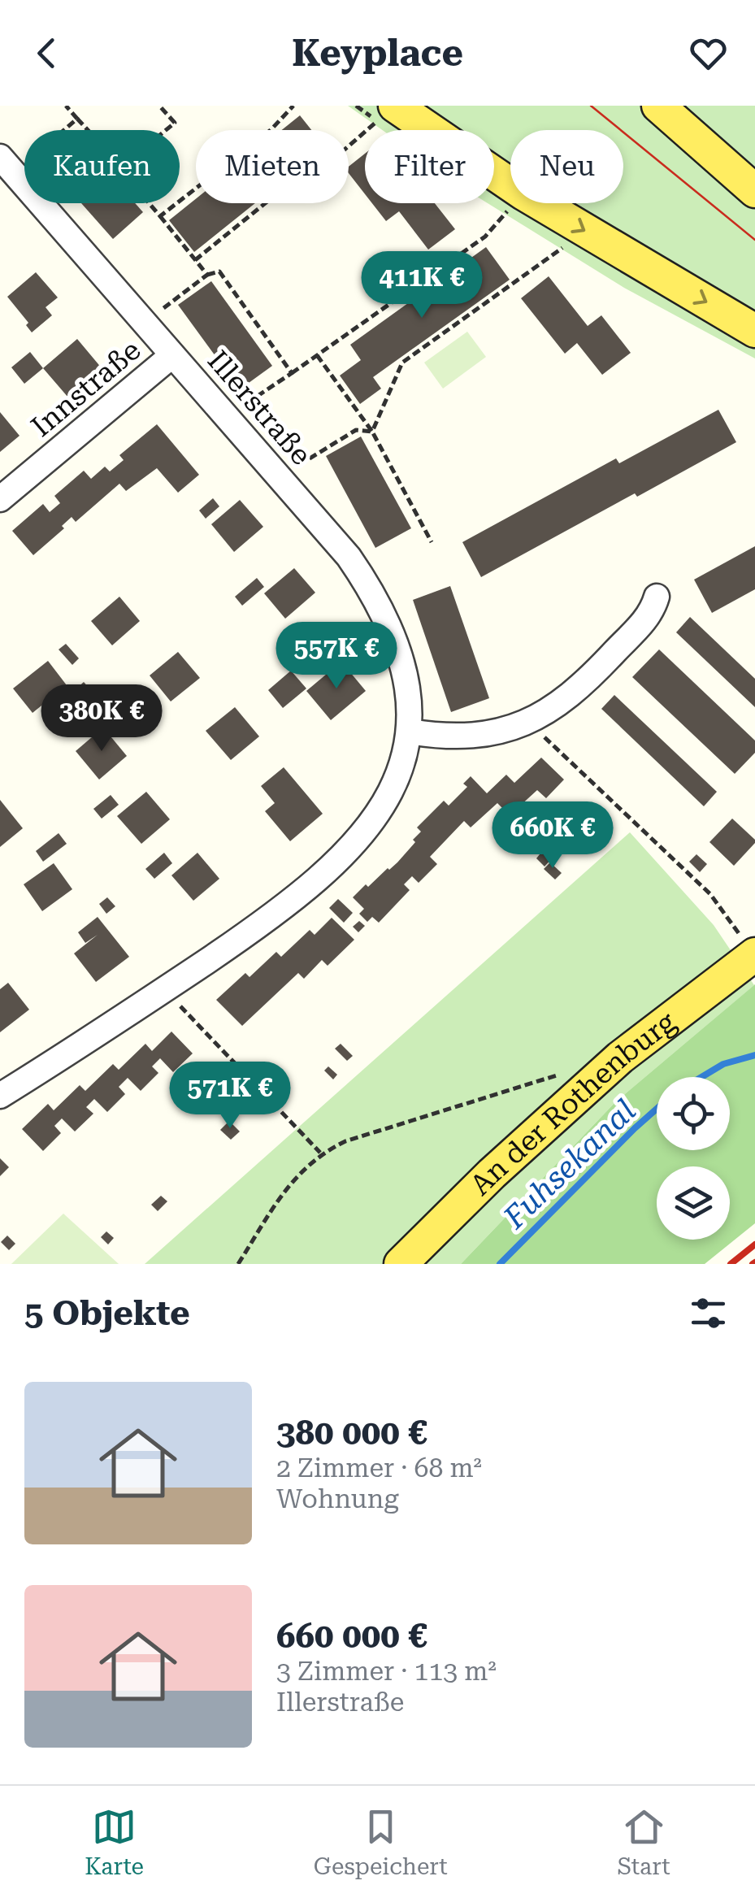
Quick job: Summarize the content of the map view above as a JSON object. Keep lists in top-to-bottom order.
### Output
{
  "streets": {
    "main road": ["An der Rothenburg"],
    "street": ["Innstraße", "Illerstraße"]
  },
  "crossings": [
    ["Innstraße", "Illerstraße"]
  ],
  "water": ["Fuhsekanal"],
  "page": {
    "header": "Keyplace",
    "chip": [
      "Kaufen",
      "Mieten",
      "Filter",
      "Neu"
    ],
    "price": [
      "411K €",
      "557K €",
      "380K €",
      "660K €",
      "571K €"
    ],
    "heading": "5 Objekte",
    "list": [
      {
        "name": "380 000 €",
        "note": "2 Zimmer · 68 m² · Wohnung"
      },
      {
        "name": "660 000 €",
        "note": "3 Zimmer · 113 m² · Illerstraße"
      }
    ],
    "tabs": ["Karte", "Gespeichert", "Start"]
  }
}
